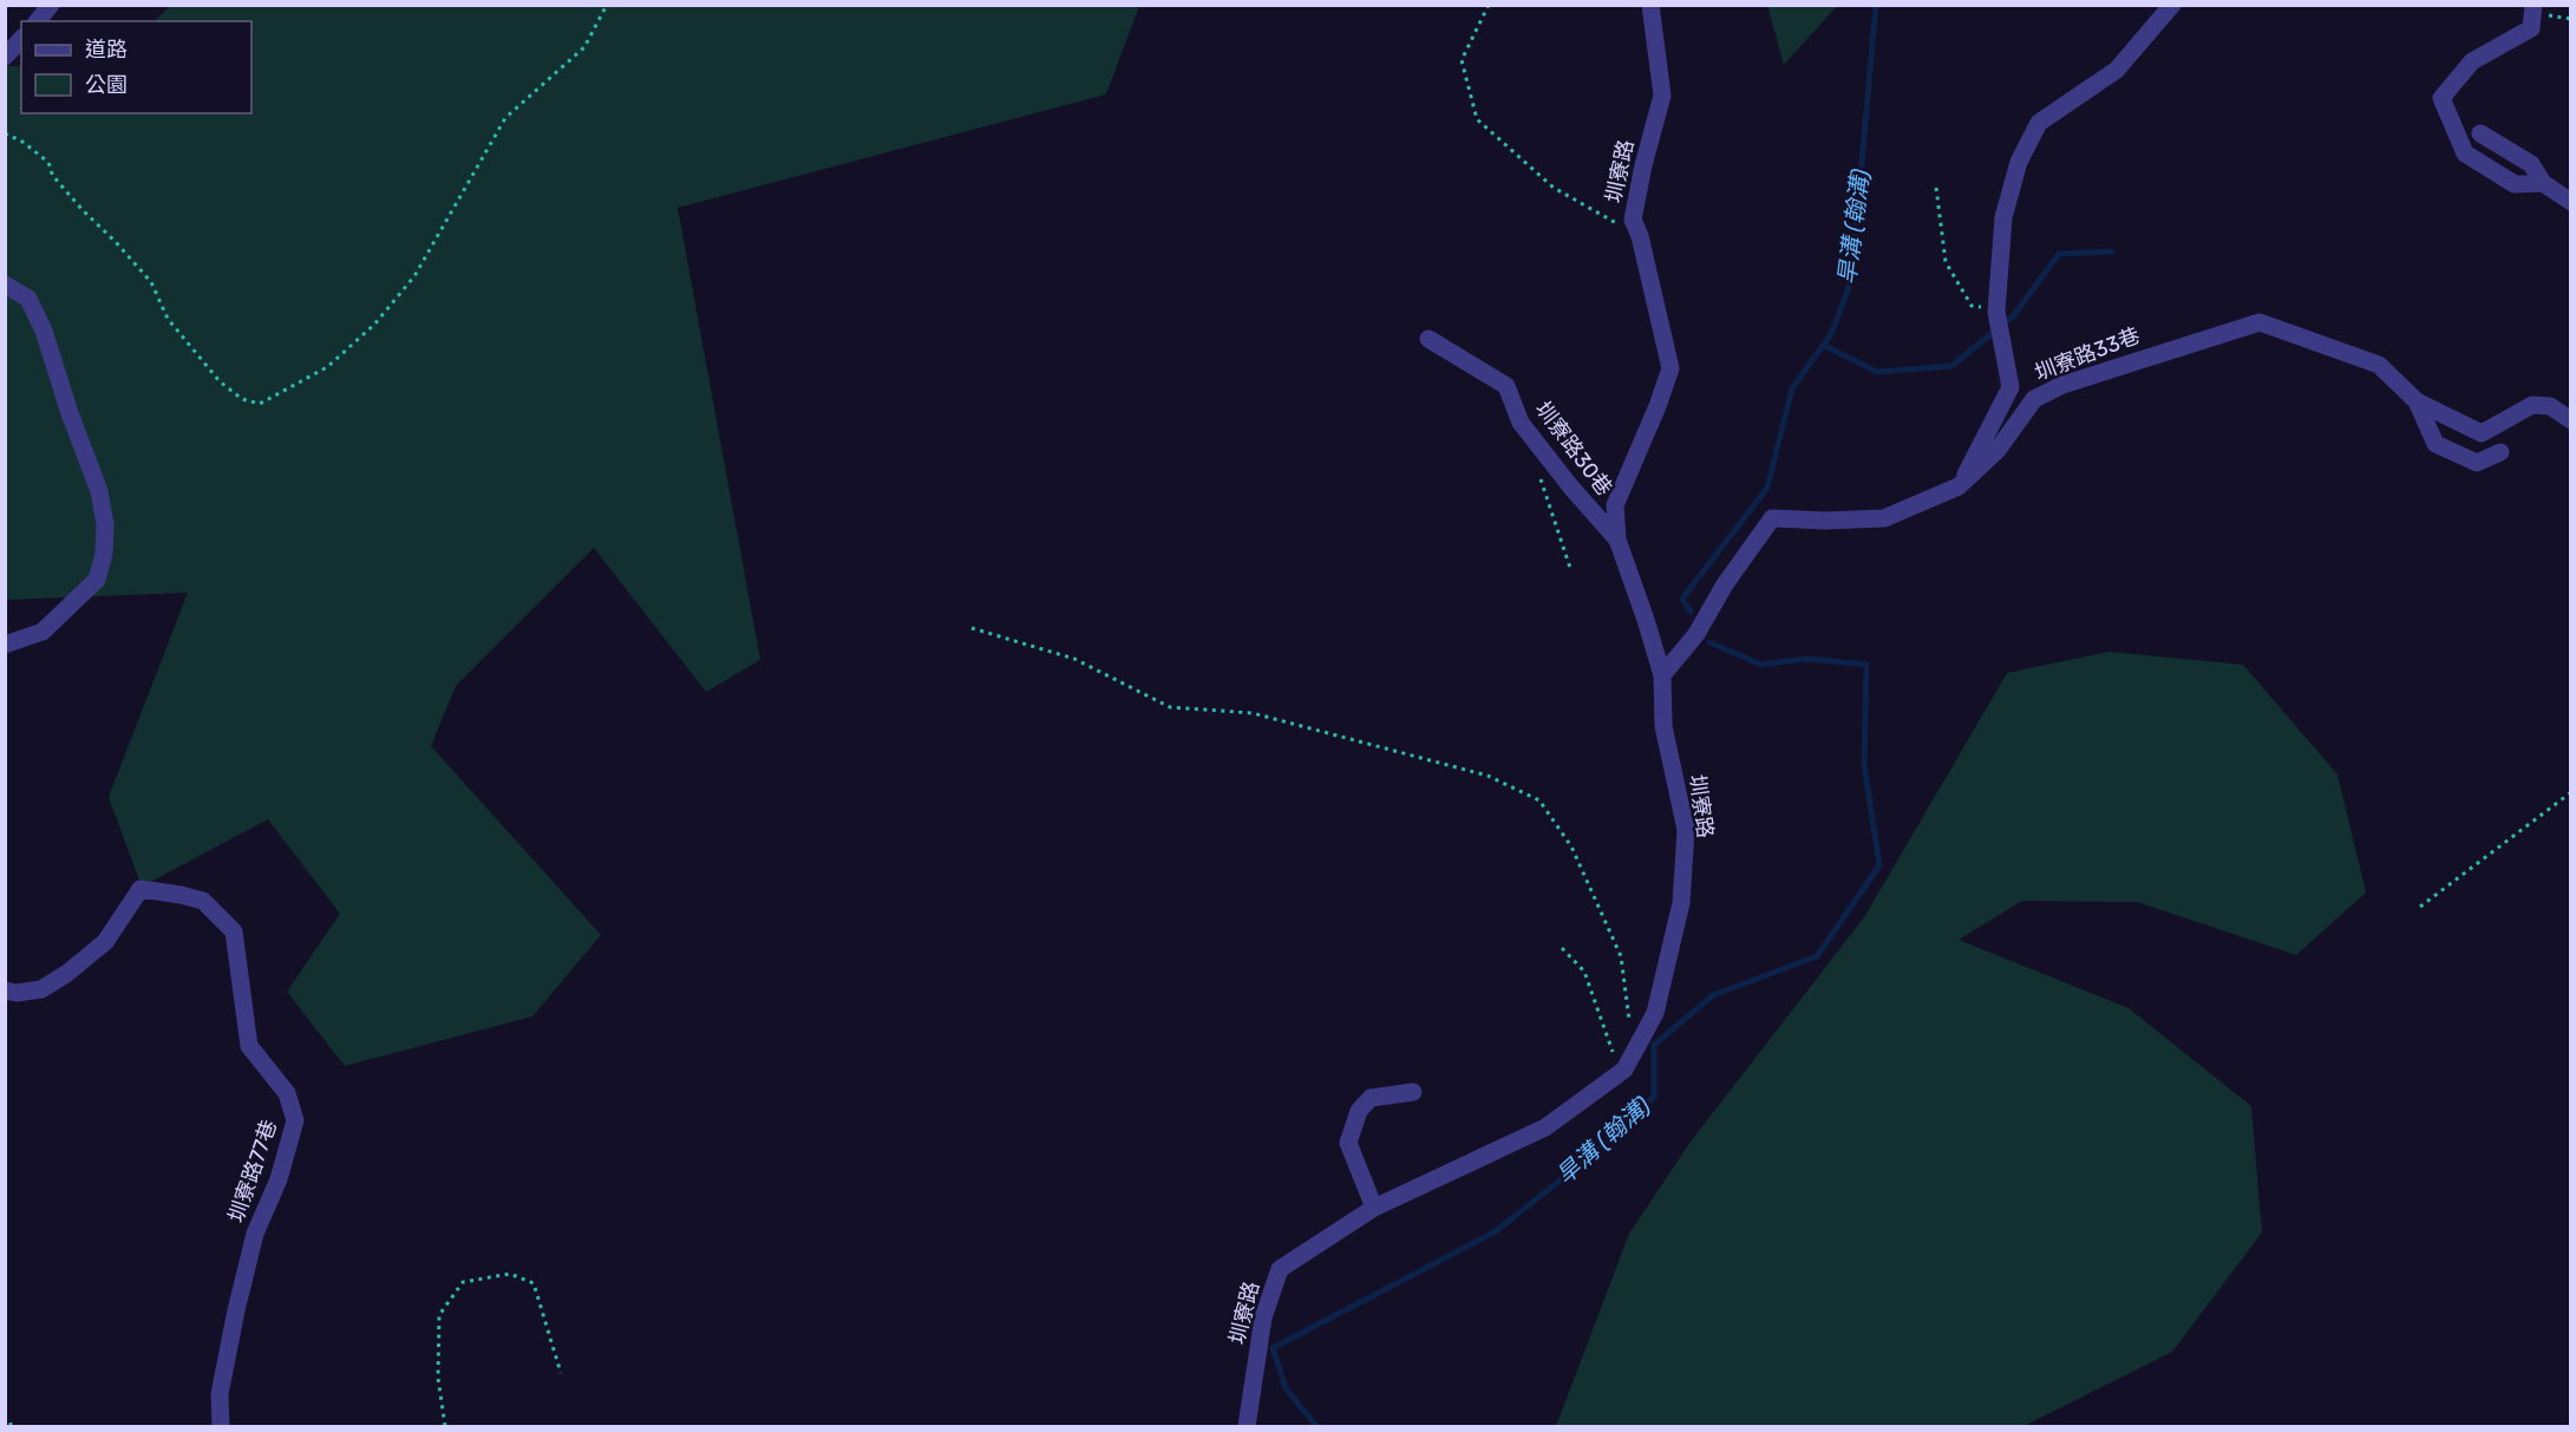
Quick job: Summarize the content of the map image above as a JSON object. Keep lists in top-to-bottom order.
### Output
{
  "streets": {
    "street": [
      "圳寮路",
      "圳寮路33巷",
      "圳寮路30巷",
      "圳寮路77巷"
    ]
  },
  "crossings": [
    ["圳寮路", "圳寮路33巷"],
    ["圳寮路", "圳寮路30巷"]
  ],
  "water": ["旱溝 (翰溝)"],
  "legend": ["道路", "公園"]
}
